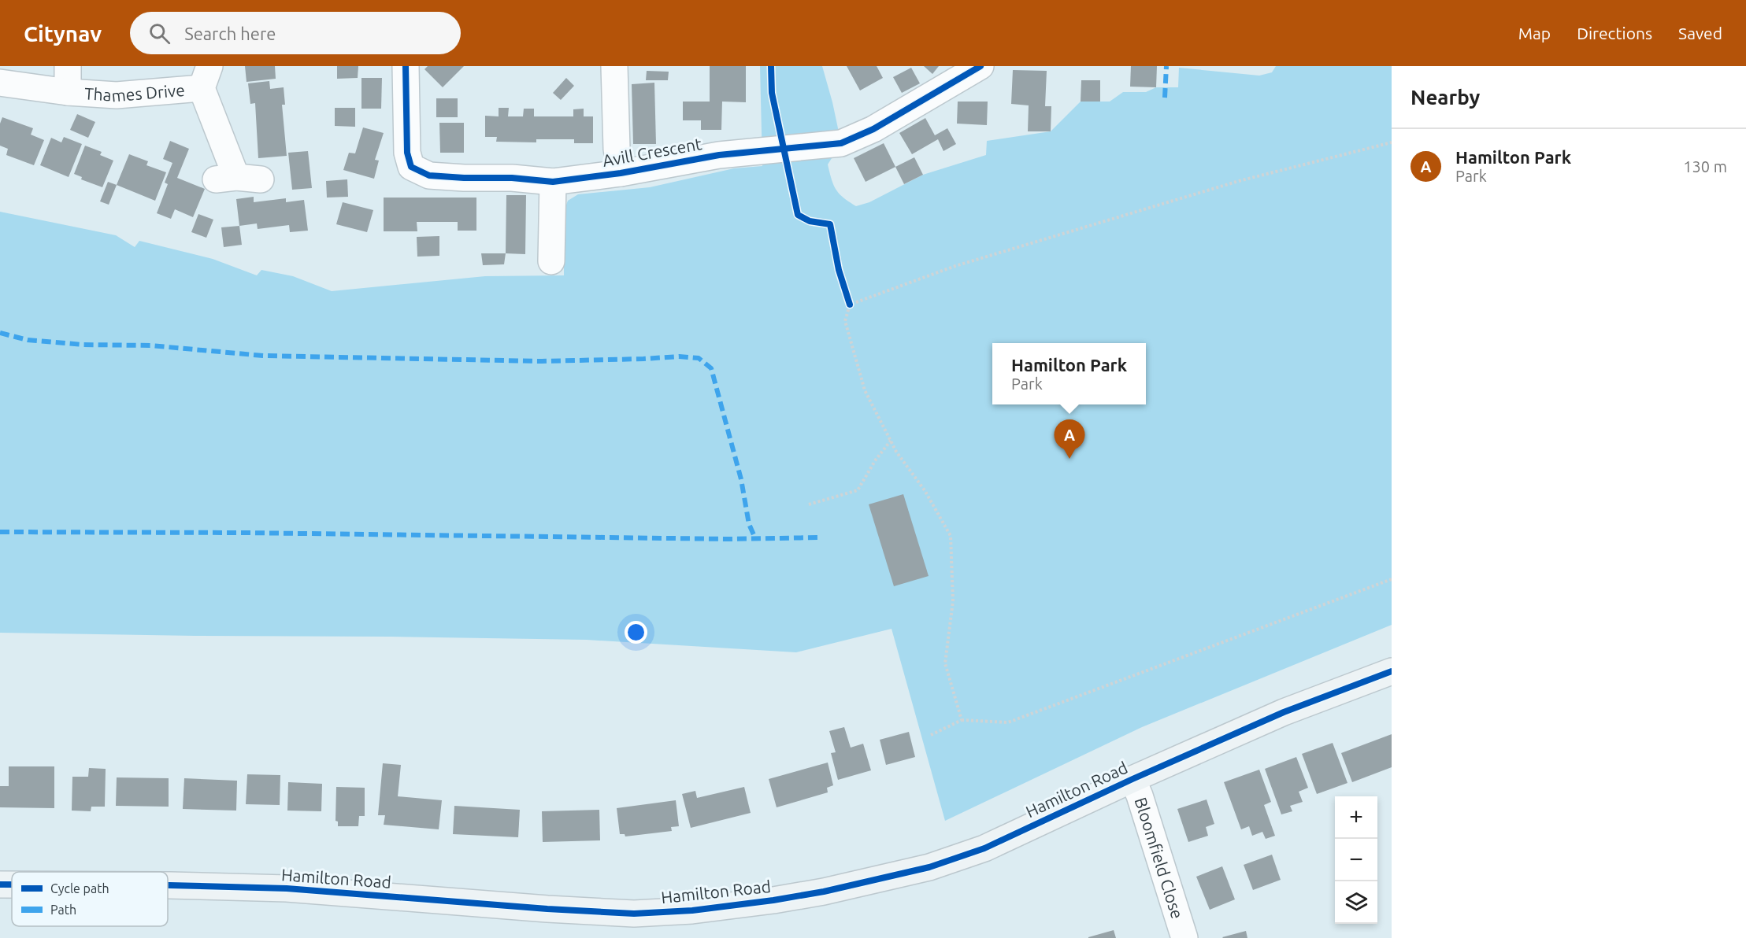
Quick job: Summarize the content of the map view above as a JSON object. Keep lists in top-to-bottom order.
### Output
{
  "streets": {
    "street": [
      "Thames Drive",
      "Avill Crescent",
      "Hamilton Road",
      "Bloomfield Close"
    ]
  },
  "crossings": [
    ["Hamilton Road", "Bloomfield Close"]
  ],
  "legend": ["Cycle path", "Path"],
  "page": {
    "header": "Citynav",
    "search": "Search here",
    "nav": ["Map", "Directions", "Saved"],
    "heading": "Nearby",
    "list": [
      {
        "mark": "A",
        "name": "Hamilton Park",
        "note": "Park",
        "value": "130 m"
      }
    ],
    "popup": ["Hamilton Park", "Park"],
    "pins": "A",
    "map_buttons": ["+", "−"]
  }
}
